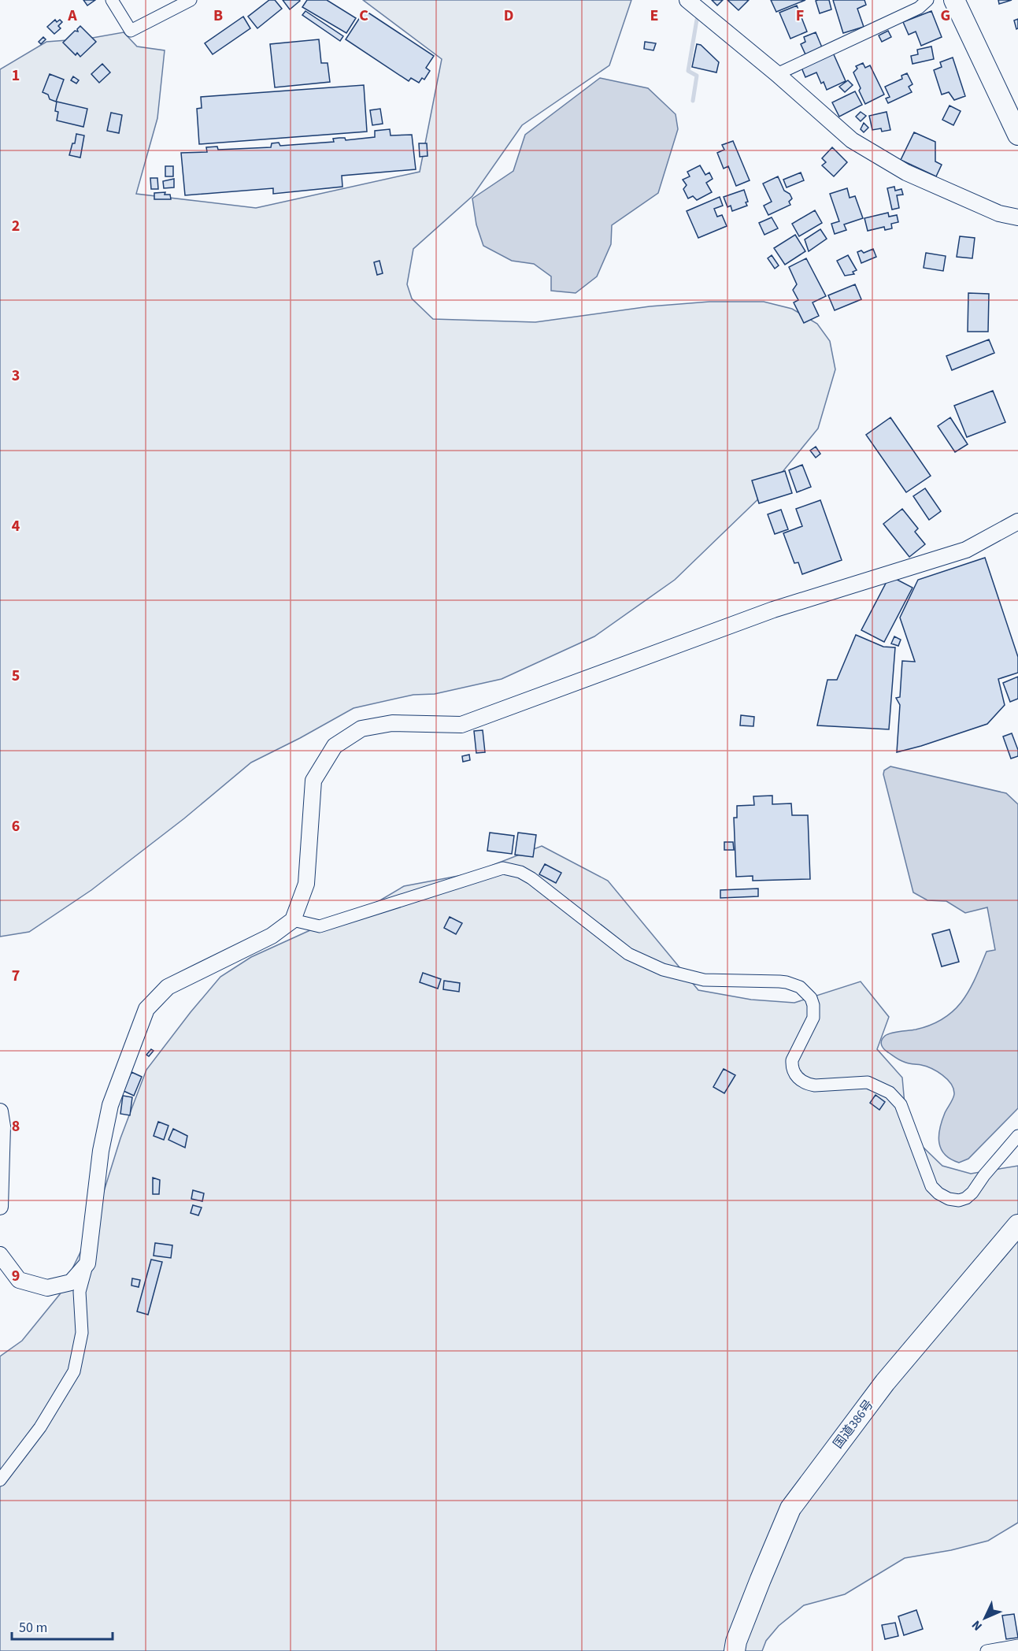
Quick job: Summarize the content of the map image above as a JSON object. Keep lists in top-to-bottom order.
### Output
{
  "streets": {
    "highway": ["国道386号"]
  },
  "scale_bar": "50 m",
  "north": "bottom left",
  "grid": {
    "columns": [
      "A",
      "B",
      "C",
      "D",
      "E",
      "F",
      "G"
    ],
    "rows": [
      "1",
      "2",
      "3",
      "4",
      "5",
      "6",
      "7",
      "8",
      "9"
    ]
  }
}
